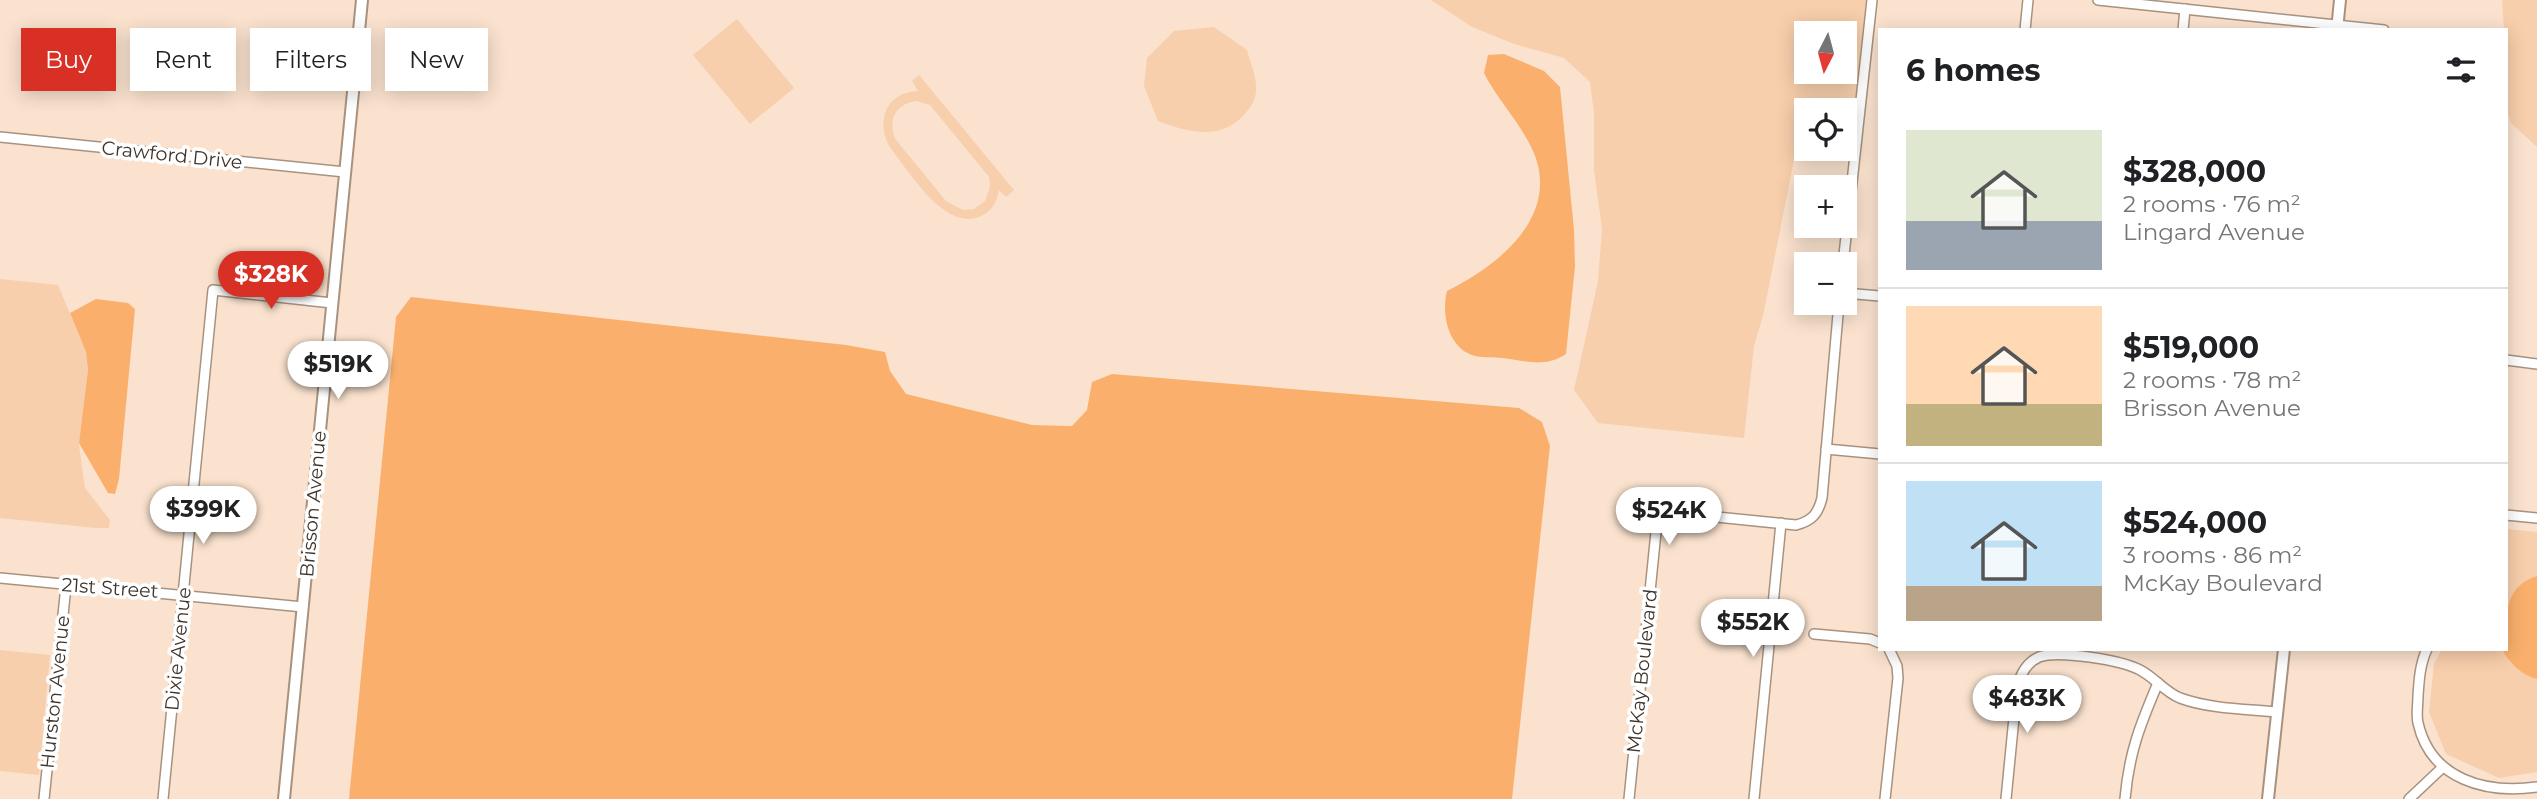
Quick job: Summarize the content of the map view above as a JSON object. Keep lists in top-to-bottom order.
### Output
{
  "streets": {
    "street": [
      "Crawford Drive",
      "Brisson Avenue",
      "21st Street",
      "Dixie Avenue",
      "McKay Boulevard",
      "Hurston Avenue"
    ]
  },
  "crossings": [
    ["Crawford Drive", "Brisson Avenue"],
    ["Brisson Avenue", "21st Street"],
    ["Brisson Avenue", "Dixie Avenue"],
    ["21st Street", "Dixie Avenue"],
    ["21st Street", "Hurston Avenue"]
  ],
  "north": "bottom",
  "page": {
    "map_buttons": ["+", "−"],
    "chip": [
      "Buy",
      "Rent",
      "Filters",
      "New"
    ],
    "heading": "6 homes",
    "list": [
      {
        "name": "$328,000",
        "note": "2 rooms · 76 m² · Lingard Avenue"
      },
      {
        "name": "$519,000",
        "note": "2 rooms · 78 m² · Brisson Avenue"
      },
      {
        "name": "$524,000",
        "note": "3 rooms · 86 m² · McKay Boulevard"
      }
    ],
    "price": [
      "$328K",
      "$519K",
      "$399K",
      "$524K",
      "$552K",
      "$483K"
    ]
  }
}
